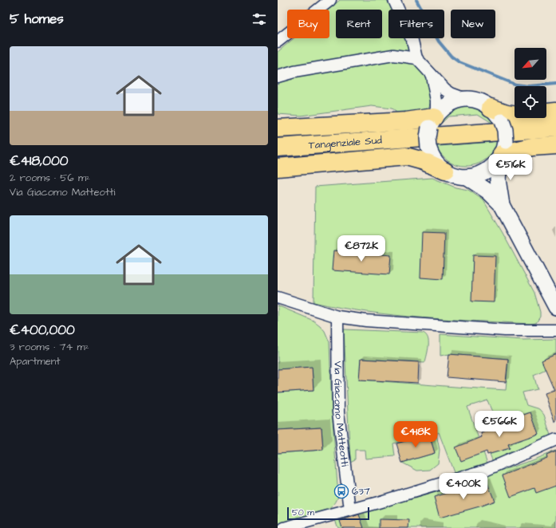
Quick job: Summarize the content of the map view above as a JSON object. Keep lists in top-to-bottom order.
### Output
{
  "streets": {
    "highway": ["Tangenziale Sud"],
    "street": ["Via Giacomo Matteotti"]
  },
  "places": {
    "bus stop": ["637"]
  },
  "scale_bar": "50 m",
  "north": "bottom left",
  "page": {
    "heading": "5 homes",
    "chip": [
      "Buy",
      "Rent",
      "Filters",
      "New"
    ],
    "list": [
      {
        "name": "€418,000",
        "note": "2 rooms · 56 m² · Via Giacomo Matteotti"
      },
      {
        "name": "€400,000",
        "note": "3 rooms · 74 m² · Apartment"
      }
    ],
    "price": [
      "€516K",
      "€872K",
      "€566K",
      "€418K",
      "€400K"
    ],
    "scale": "50 m"
  }
}
